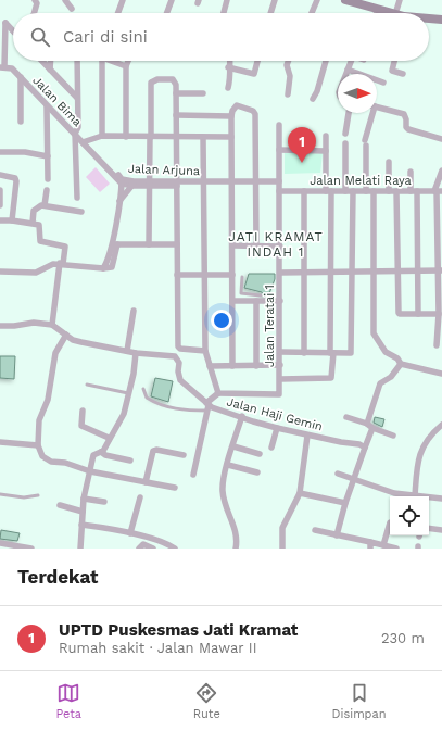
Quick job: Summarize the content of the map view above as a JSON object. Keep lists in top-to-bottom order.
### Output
{
  "streets": {
    "street": [
      "Jalan Bima",
      "Jalan Arjuna",
      "Jalan Melati Raya",
      "Jalan Teratai 1",
      "Jalan Haji Gemin"
    ]
  },
  "crossings": [
    ["Jalan Bima", "Jalan Arjuna"],
    ["Jalan Arjuna", "Jalan Teratai 1"],
    ["Jalan Melati Raya", "Jalan Teratai 1"]
  ],
  "districts": ["JATI KRAMAT INDAH 1"],
  "north": "right",
  "page": {
    "search": "Cari di sini",
    "pins": "1",
    "heading": "Terdekat",
    "list": [
      {
        "mark": "1",
        "name": "UPTD Puskesmas Jati Kramat",
        "note": "Rumah sakit · Jalan Mawar II",
        "value": "230 m"
      }
    ],
    "nav": ["Peta", "Rute", "Disimpan"]
  }
}
